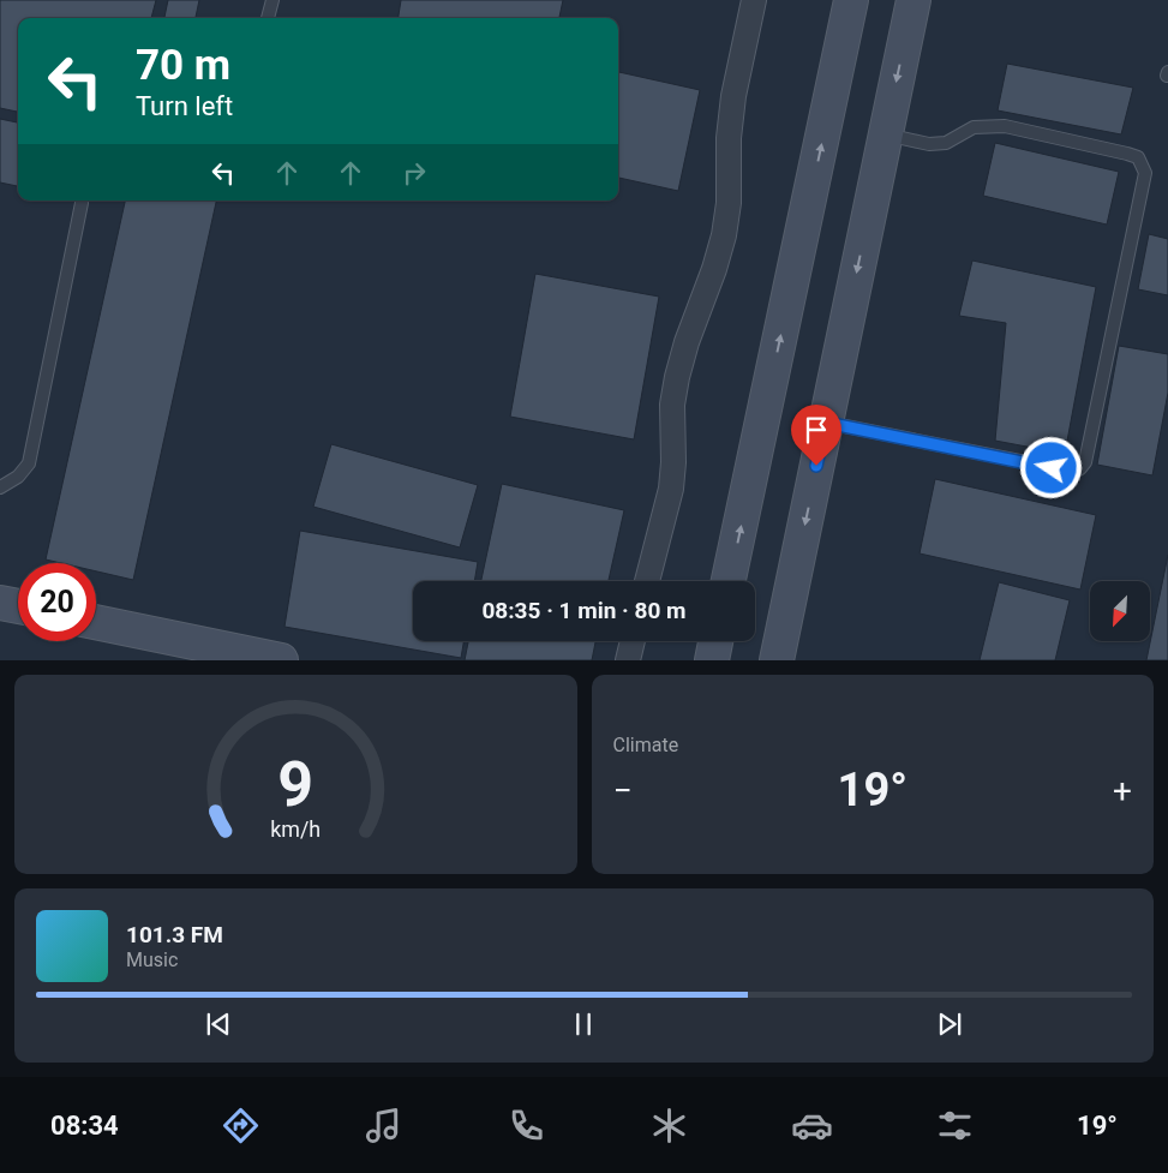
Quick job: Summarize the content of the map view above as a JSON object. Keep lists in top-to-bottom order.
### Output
{
  "north": "bottom left",
  "page": {
    "turn": ["70 m", "Turn left"],
    "limit": "20",
    "trip": "08:35 · 1 min · 80 m",
    "tile": "Climate",
    "heat": ["−", "19°", "+"],
    "song": ["101.3 FM", "Music"],
    "tabs": ["08:34", "19°"],
    "gauge": ["9", "km/h"]
  }
}
